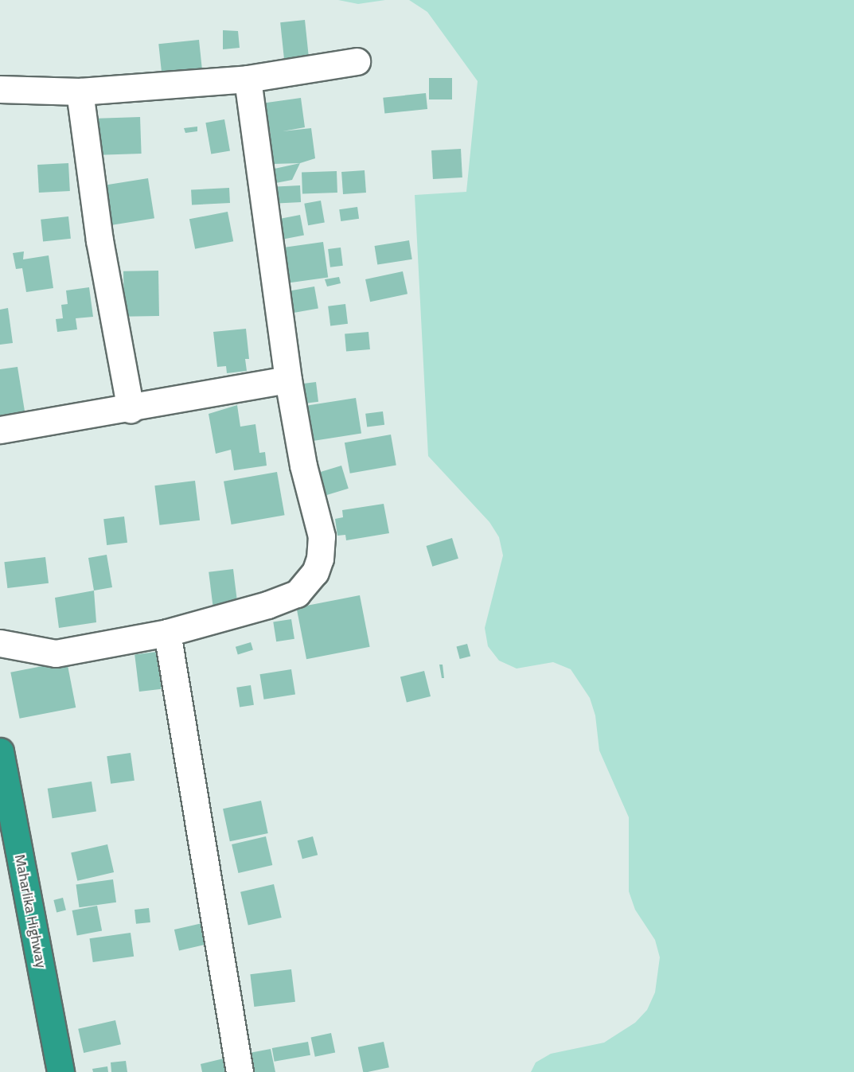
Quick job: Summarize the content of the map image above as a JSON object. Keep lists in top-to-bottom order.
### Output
{
  "streets": {
    "highway": ["Maharlika Highway"]
  }
}
